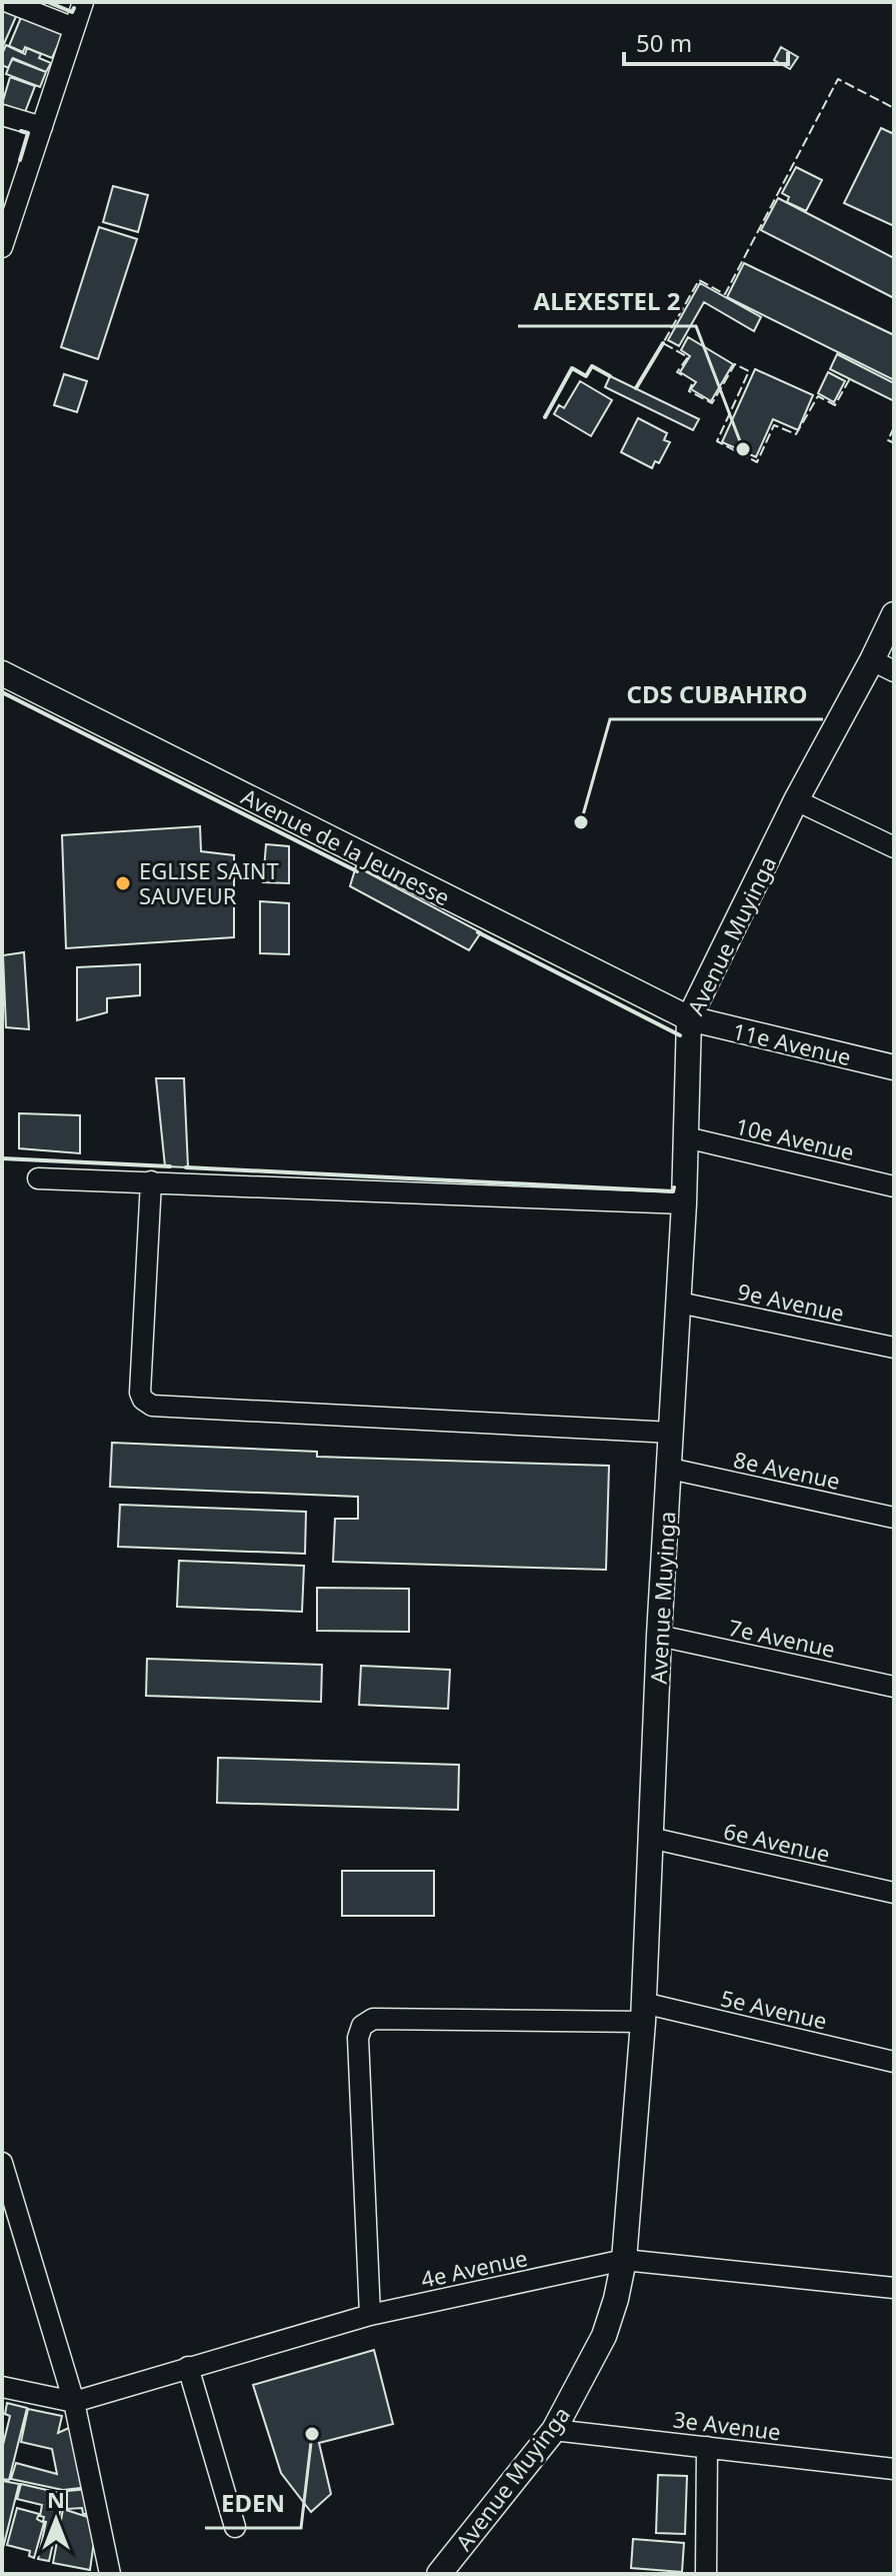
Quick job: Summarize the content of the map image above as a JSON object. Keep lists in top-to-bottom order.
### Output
{
  "streets": {
    "street": [
      "Avenue de la Jeunesse",
      "Avenue Muyinga",
      "11e Avenue",
      "10e Avenue",
      "9e Avenue",
      "8e Avenue",
      "7e Avenue",
      "6e Avenue",
      "5e Avenue",
      "4e Avenue",
      "3e Avenue"
    ]
  },
  "crossings": [
    ["Avenue de la Jeunesse", "Avenue Muyinga"],
    ["Avenue de la Jeunesse", "11e Avenue"],
    ["Avenue Muyinga", "11e Avenue"],
    ["Avenue Muyinga", "10e Avenue"],
    ["Avenue Muyinga", "9e Avenue"],
    ["Avenue Muyinga", "8e Avenue"],
    ["Avenue Muyinga", "7e Avenue"],
    ["Avenue Muyinga", "6e Avenue"],
    ["Avenue Muyinga", "5e Avenue"],
    ["Avenue Muyinga", "4e Avenue"],
    ["Avenue Muyinga", "3e Avenue"],
    ["5e Avenue", "4e Avenue"]
  ],
  "places": [
    "ALEXESTEL 2",
    "CDS CUBAHIRO",
    "EGLISE SAINT SAUVEUR",
    "EDEN"
  ],
  "scale_bar": "50 m",
  "north": "top"
}
